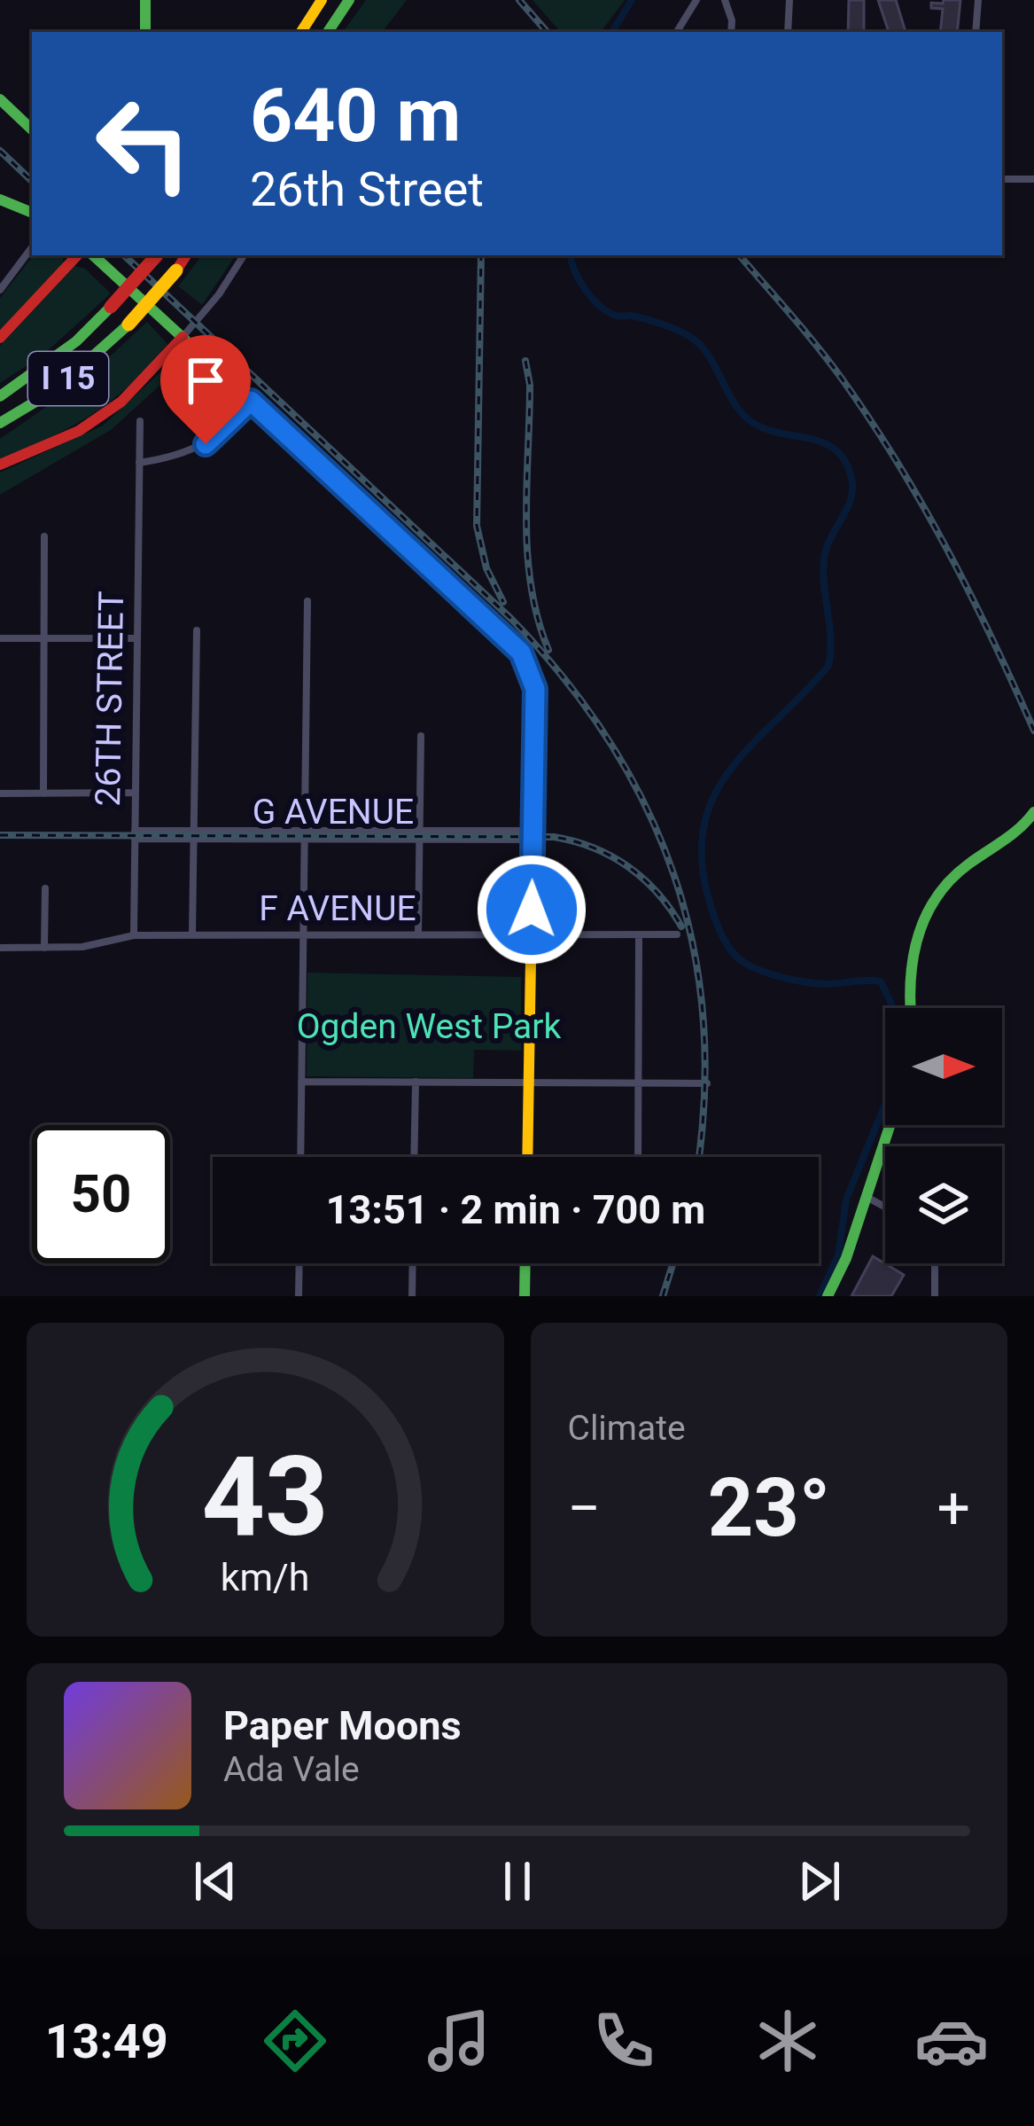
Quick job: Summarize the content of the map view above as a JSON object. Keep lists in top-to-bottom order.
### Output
{
  "streets": {
    "main road": ["I 15"],
    "street": ["26TH STREET", "G AVENUE", "F AVENUE"]
  },
  "crossings": [
    ["26TH STREET", "G AVENUE"],
    ["26TH STREET", "F AVENUE"]
  ],
  "parks": ["Ogden West Park"],
  "north": "right",
  "page": {
    "turn": ["640 m", "26th Street"],
    "limit": "50",
    "trip": "13:51 · 2 min · 700 m",
    "tile": "Climate",
    "heat": ["−", "23°", "+"],
    "song": ["Paper Moons", "Ada Vale"],
    "tabs": "13:49",
    "gauge": ["43", "km/h"]
  }
}
